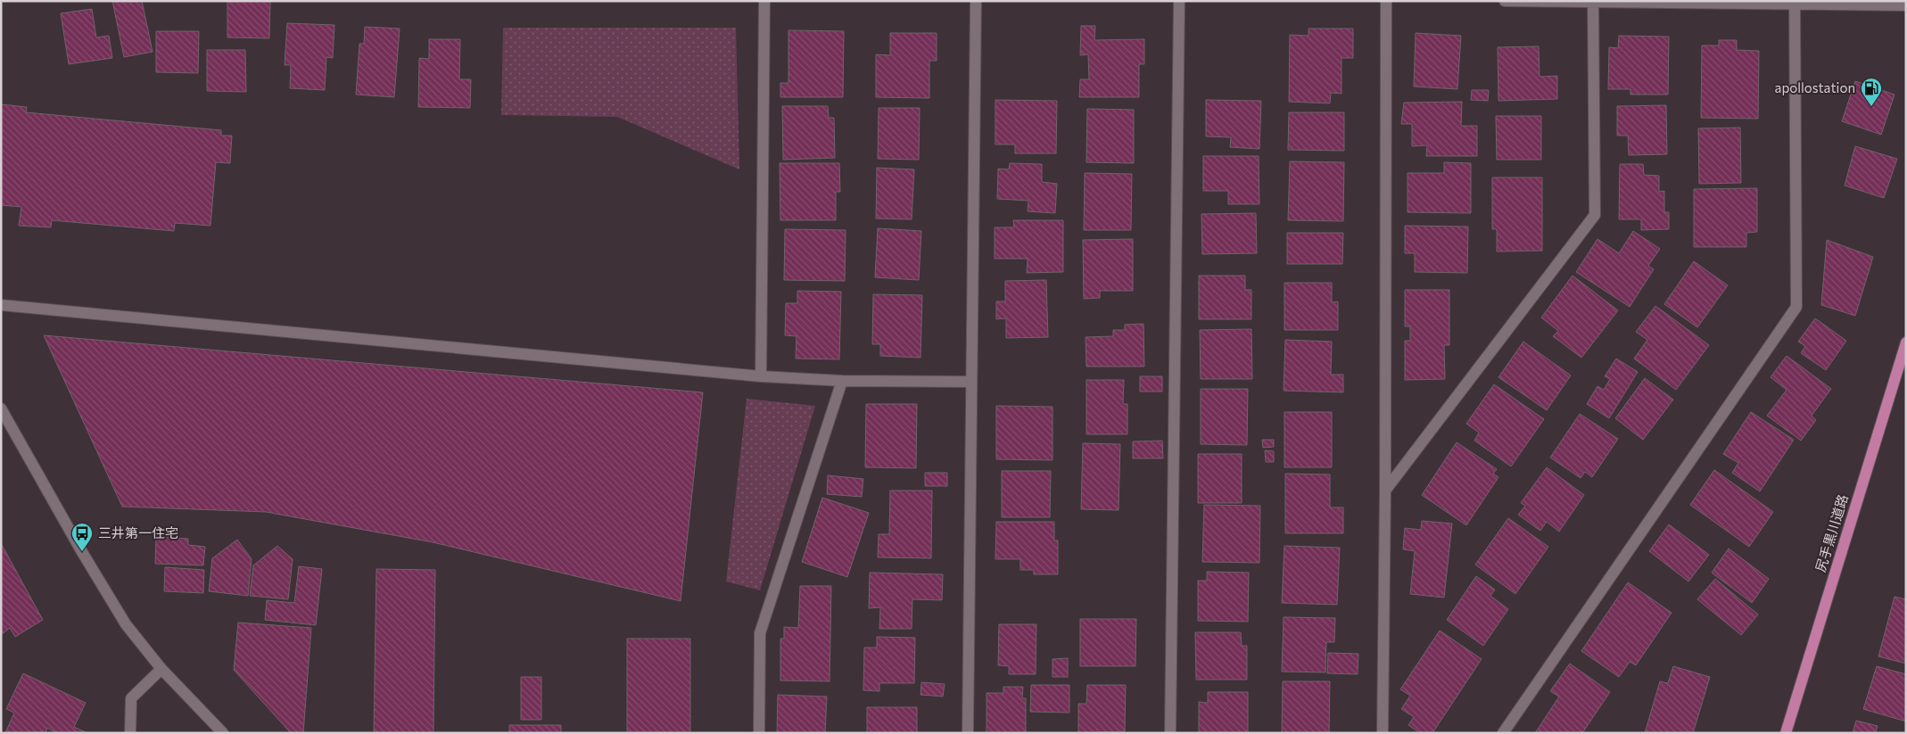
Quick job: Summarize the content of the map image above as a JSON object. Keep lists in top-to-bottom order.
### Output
{
  "streets": {
    "main road": ["尻手黒川道路"]
  },
  "places": {
    "fuel station": ["apollostation"],
    "bus stop": ["三井第一住宅"]
  }
}
